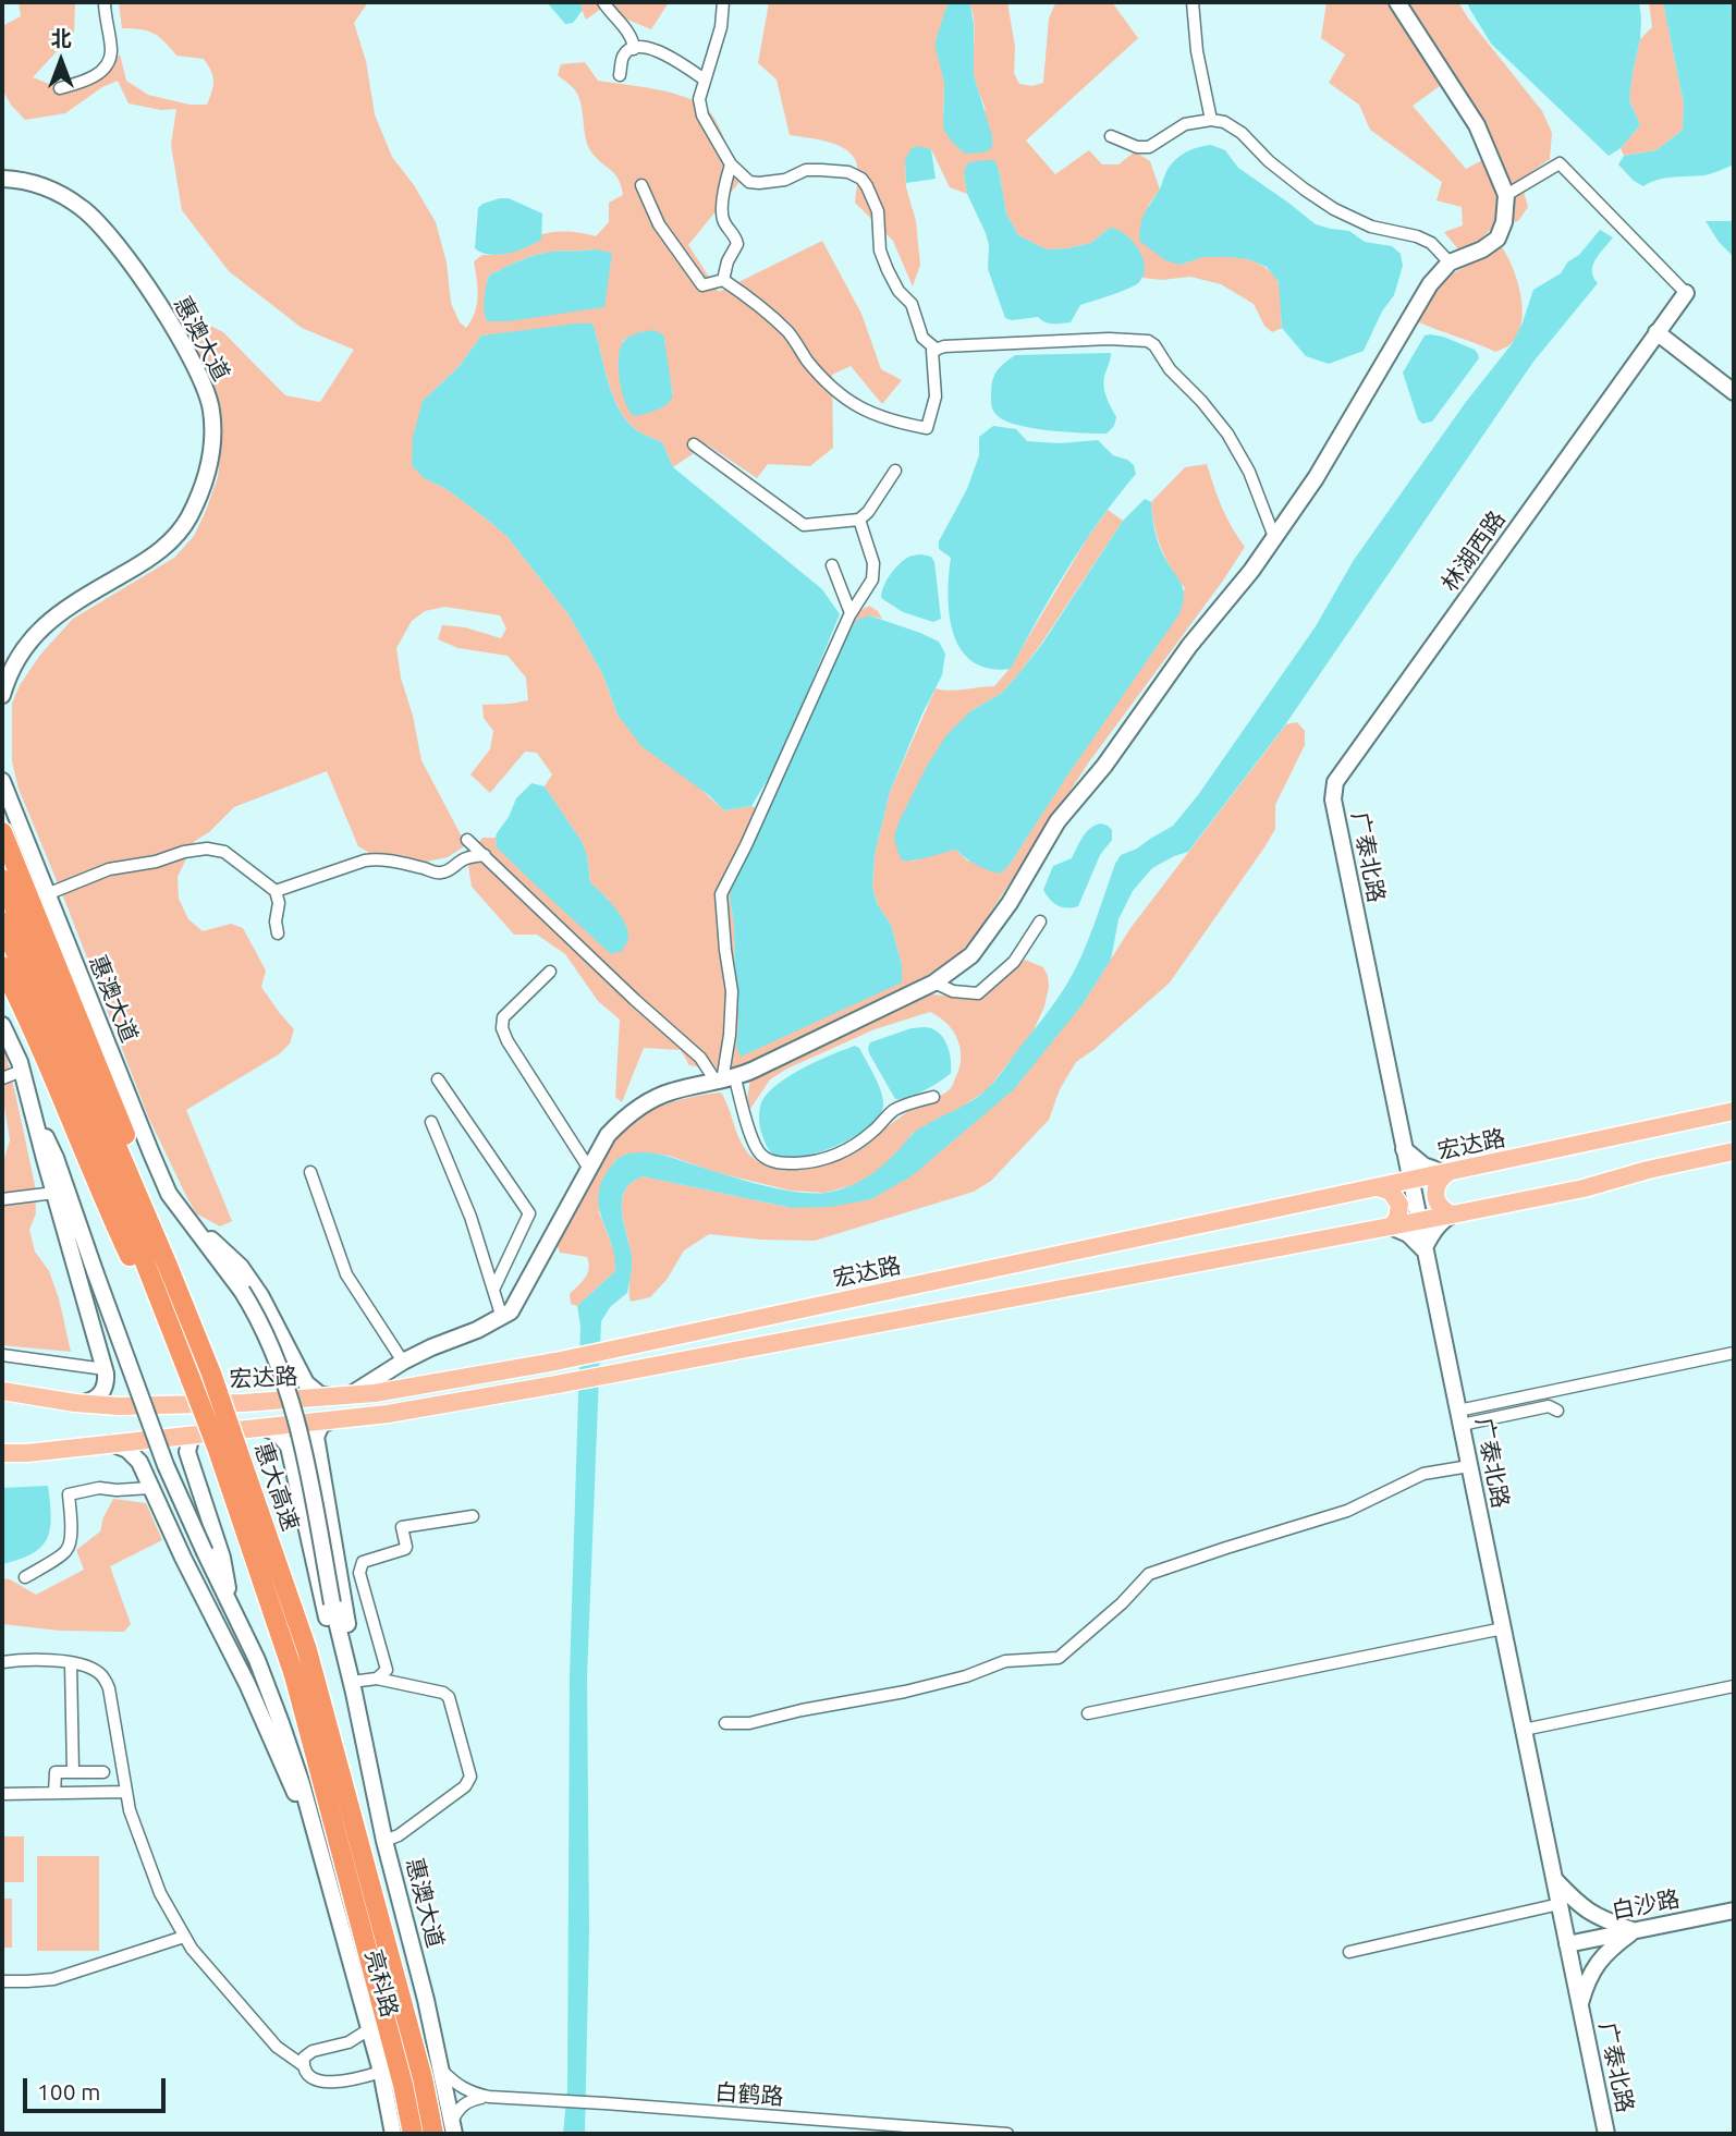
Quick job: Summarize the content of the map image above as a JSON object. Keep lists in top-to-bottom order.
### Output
{
  "streets": {
    "highway": ["惠大高速"],
    "main road": ["宏达路"],
    "street": [
      "惠澳大道",
      "林湖西路",
      "广泰北路",
      "白沙路",
      "亮科路",
      "白鹤路"
    ]
  },
  "crossings": [
    ["林湖西路", "广泰北路"],
    ["广泰北路", "宏达路"],
    ["广泰北路", "白沙路"]
  ],
  "scale_bar": "100 m",
  "north": "top"
}
